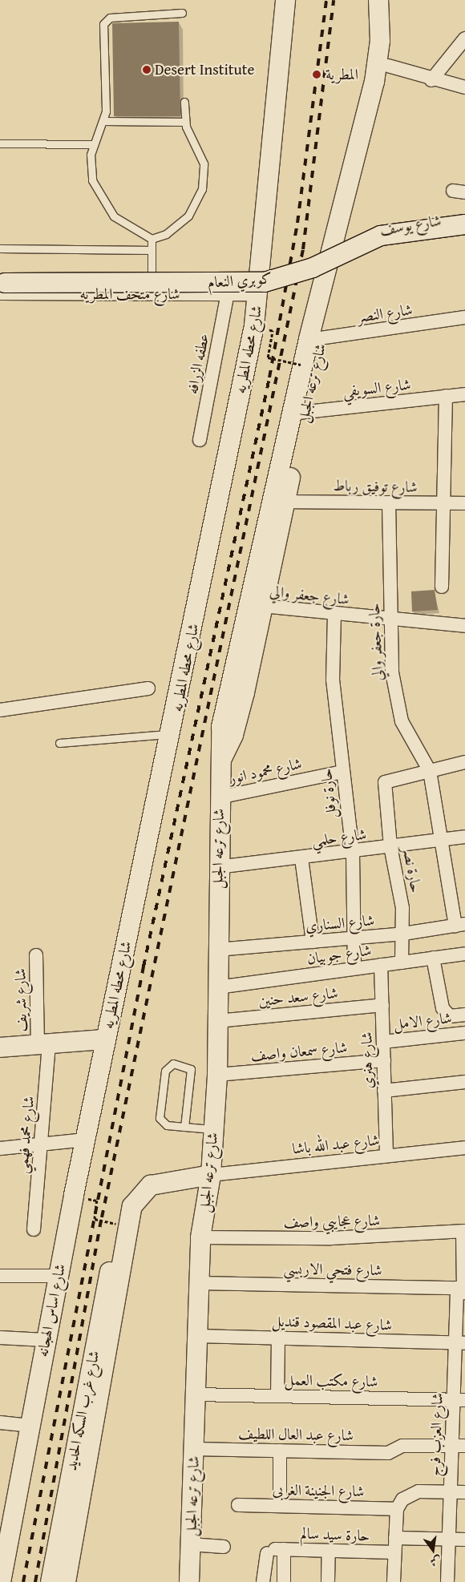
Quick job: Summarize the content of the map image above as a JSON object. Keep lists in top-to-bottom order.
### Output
{
  "streets": {
    "street": [
      "شارع يوسف",
      "كوبري النعام",
      "شارع متحف المطريه",
      "شارع النصر",
      "شارع محطه المطريه",
      "عطفه الزرافه",
      "شارع ترعه الجبل",
      "شارع السويفي",
      "شارع توفيق رباط",
      "شارع جعفر والي",
      "حارة جعفر والي",
      "شارع محمود انور",
      "حارة نوفل",
      "شارع حلمي",
      "حارة نصر",
      "شارع السناري",
      "شارع جوبيان",
      "شارع سعد حنين",
      "شارع شريف",
      "شارع الامل",
      "شارع سمعان واصف",
      "شارع هنري",
      "شارع محمد فهمي",
      "شارع عبد الله باشا",
      "شارع عجايبي واصف",
      "شارع فتحي الاربسي",
      "شارع اساس الهجانه",
      "شارع عبد المقصود قنديل",
      "شارع مكتب العمل",
      "شارع غرب السكه الحديد",
      "شارع عبد العال اللطيف",
      "شارع العزب فرج",
      "شارع الجنينة الغربى",
      "حارة سيد سالم"
    ]
  },
  "crossings": [
    ["شارع يوسف", "شارع ترعه الجبل"],
    ["كوبري النعام", "شارع متحف المطريه"],
    ["شارع متحف المطريه", "شارع محطه المطريه"],
    ["شارع متحف المطريه", "عطفه الزرافه"],
    ["شارع النصر", "شارع ترعه الجبل"],
    ["شارع محطه المطريه", "شارع اساس الهجانه"],
    ["شارع ترعه الجبل", "شارع السويفي"],
    ["شارع ترعه الجبل", "شارع توفيق رباط"],
    ["شارع ترعه الجبل", "شارع جعفر والي"],
    ["شارع ترعه الجبل", "شارع محمود انور"],
    ["شارع ترعه الجبل", "شارع حلمي"],
    ["شارع ترعه الجبل", "شارع السناري"],
    ["شارع ترعه الجبل", "شارع جوبيان"],
    ["شارع ترعه الجبل", "شارع سعد حنين"],
    ["شارع ترعه الجبل", "شارع سمعان واصف"],
    ["شارع ترعه الجبل", "شارع عبد الله باشا"],
    ["شارع ترعه الجبل", "شارع عجايبي واصف"],
    ["شارع ترعه الجبل", "شارع فتحي الاربسي"],
    ["شارع ترعه الجبل", "شارع عبد المقصود قنديل"],
    ["شارع ترعه الجبل", "شارع مكتب العمل"],
    ["شارع ترعه الجبل", "شارع غرب السكه الحديد"],
    ["شارع ترعه الجبل", "شارع عبد العال اللطيف"],
    ["شارع توفيق رباط", "حارة جعفر والي"],
    ["شارع جعفر والي", "حارة جعفر والي"],
    ["شارع جعفر والي", "حارة نوفل"],
    ["حارة جعفر والي", "شارع حلمي"],
    ["حارة جعفر والي", "حارة نصر"],
    ["حارة جعفر والي", "شارع السناري"],
    ["شارع محمود انور", "حارة نوفل"],
    ["حارة نوفل", "شارع حلمي"],
    ["حارة نوفل", "شارع السناري"],
    ["حارة نوفل", "شارع جوبيان"],
    ["شارع حلمي", "حارة نصر"],
    ["حارة نصر", "شارع السناري"],
    ["حارة نصر", "شارع جوبيان"],
    ["شارع جوبيان", "شارع هنري"],
    ["شارع سعد حنين", "شارع هنري"],
    ["شارع شريف", "شارع محمد فهمي"],
    ["شارع الامل", "شارع هنري"],
    ["شارع سمعان واصف", "شارع هنري"],
    ["شارع هنري", "شارع عبد الله باشا"],
    ["شارع عبد الله باشا", "شارع غرب السكه الحديد"],
    ["شارع عجايبي واصف", "شارع العزب فرج"],
    ["شارع فتحي الاربسي", "شارع العزب فرج"],
    ["شارع عبد المقصود قنديل", "شارع العزب فرج"],
    ["شارع مكتب العمل", "شارع العزب فرج"],
    ["شارع عبد العال اللطيف", "شارع العزب فرج"]
  ],
  "places": ["Desert Institute", "المطرية"],
  "north": "bottom"
}
